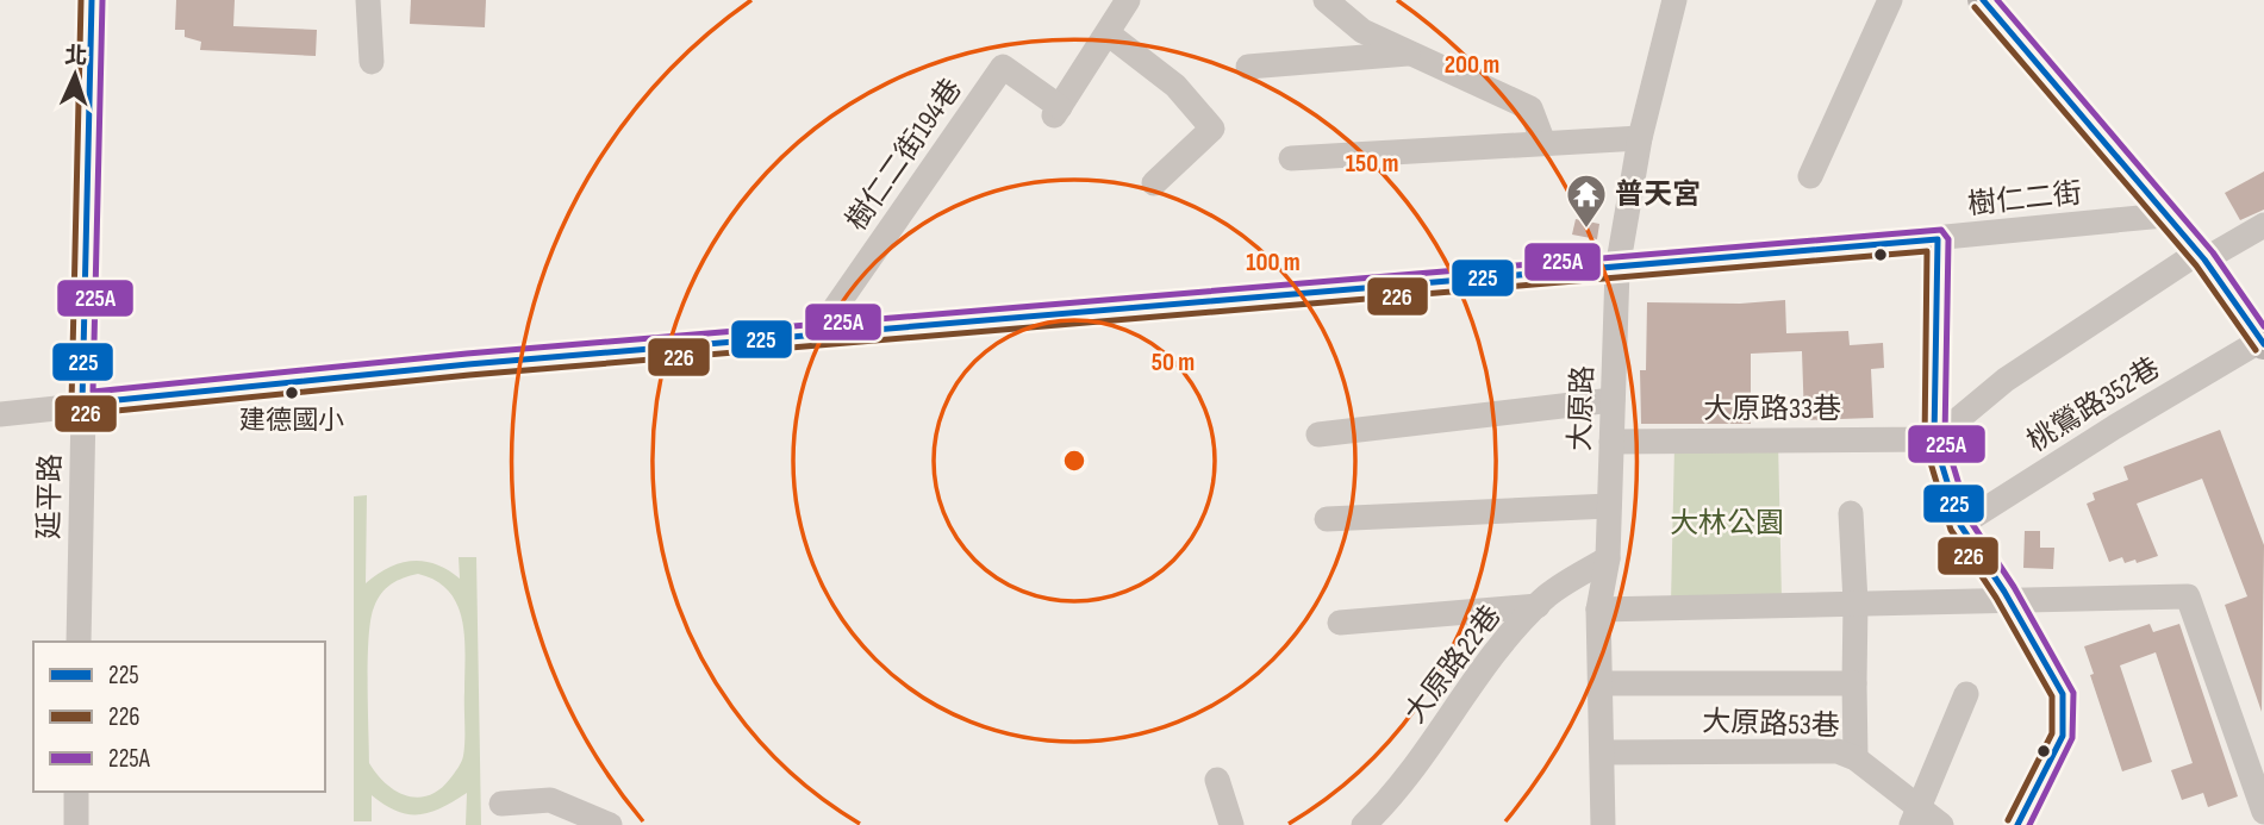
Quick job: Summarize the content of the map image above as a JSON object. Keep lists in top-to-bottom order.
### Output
{
  "streets": {
    "street": [
      "樹仁二街194巷",
      "樹仁二街",
      "桃鶯路352巷",
      "大原路",
      "大原路33巷",
      "延平路",
      "大原路22巷",
      "大原路53巷"
    ]
  },
  "crossings": [
    ["樹仁二街194巷", "樹仁二街"],
    ["樹仁二街", "大原路"],
    ["樹仁二街", "延平路"],
    ["大原路", "大原路33巷"],
    ["大原路", "大原路22巷"],
    ["大原路", "大原路53巷"]
  ],
  "parks": ["大林公園"],
  "places": {
    "temple": ["普天宮"],
    "other": ["建德國小"]
  },
  "lines": ["transit line 225", "transit line 226", "transit line 225A"],
  "legend": ["225", "226", "225A"],
  "north": "top",
  "rings": [
    "200 m",
    "150 m",
    "100 m",
    "50 m"
  ]
}
